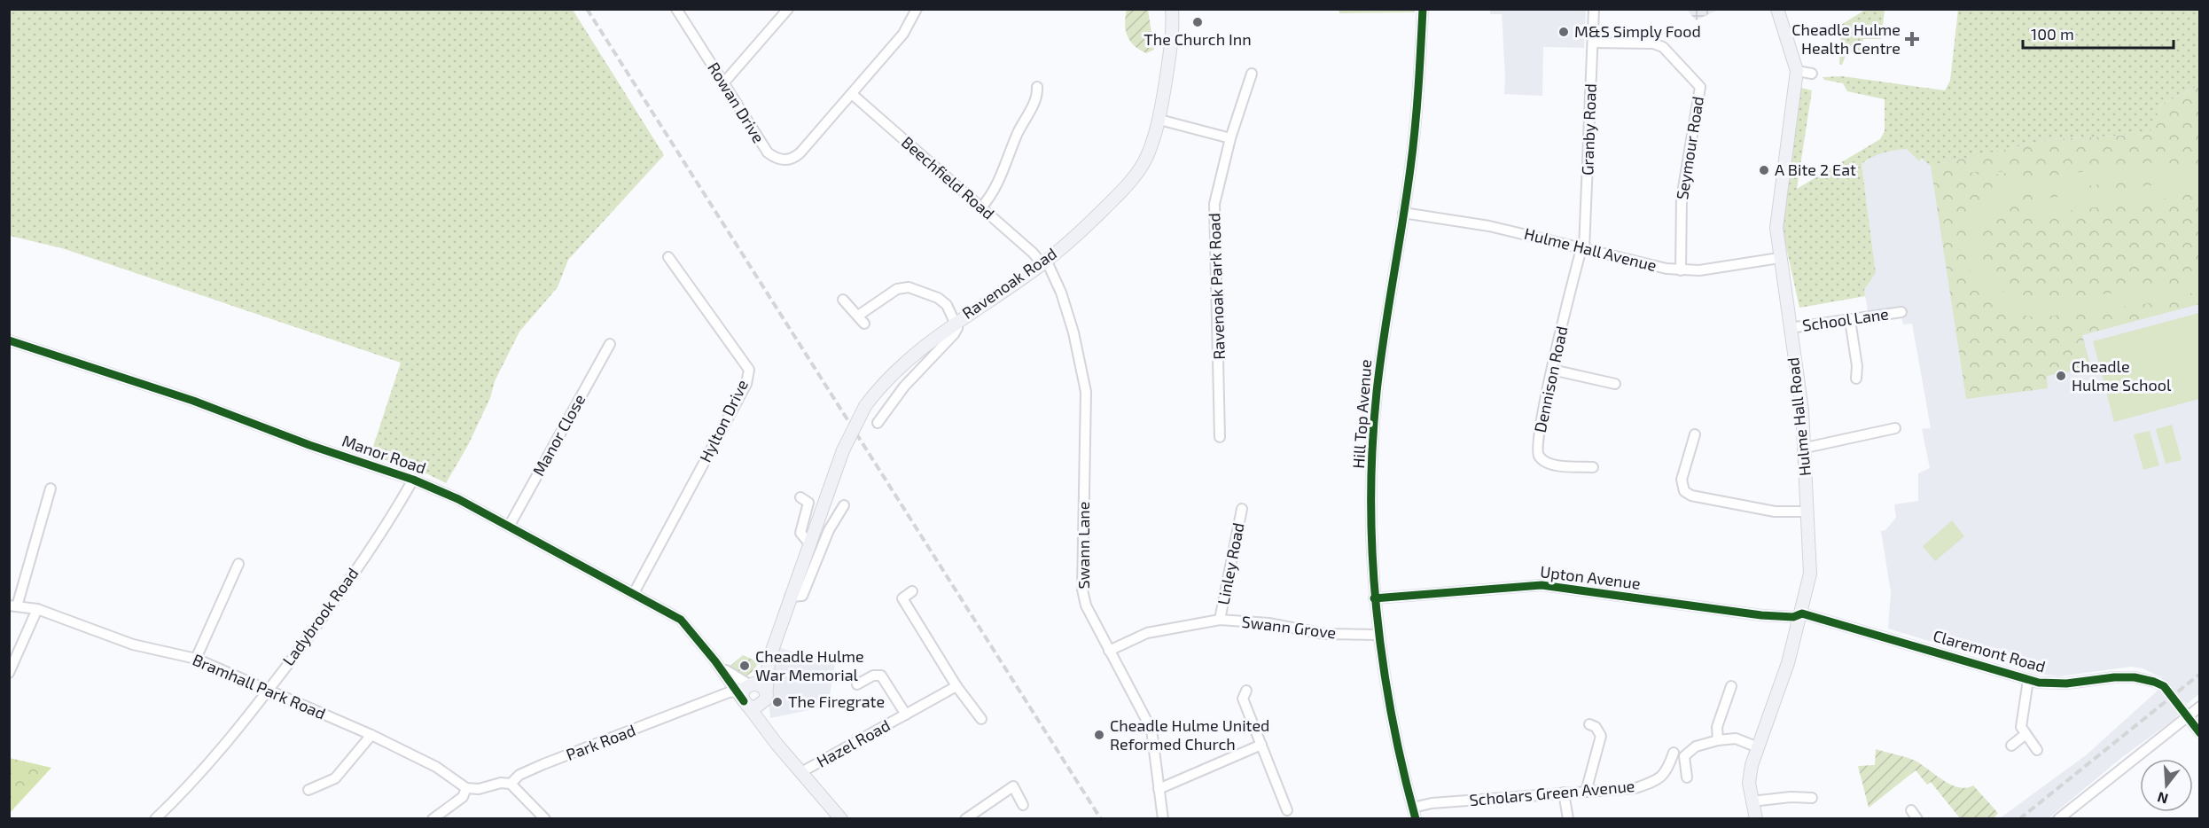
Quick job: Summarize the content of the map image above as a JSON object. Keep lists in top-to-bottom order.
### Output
{
  "streets": {
    "main road": ["Ravenoak Road", "Hulme Hall Road"],
    "street": [
      "Rowan Drive",
      "Granby Road",
      "Seymour Road",
      "Beechfield Road",
      "Hulme Hall Avenue",
      "Ravenoak Park Road",
      "School Lane",
      "Dennison Road",
      "Hill Top Avenue",
      "Hylton Drive",
      "Manor Close",
      "Manor Road",
      "Swann Lane",
      "Linley Road",
      "Upton Avenue",
      "Ladybrook Road",
      "Swann Grove",
      "Claremont Road",
      "Bramhall Park Road",
      "Park Road",
      "Hazel Road",
      "Scholars Green Avenue"
    ]
  },
  "crossings": [
    ["Rowan Drive", "Beechfield Road"],
    ["Granby Road", "Seymour Road"],
    ["Granby Road", "Hulme Hall Avenue"],
    ["Granby Road", "Dennison Road"],
    ["Seymour Road", "Hulme Hall Avenue"],
    ["Beechfield Road", "Ravenoak Road"],
    ["Beechfield Road", "Swann Lane"],
    ["Hulme Hall Avenue", "Dennison Road"],
    ["Hulme Hall Avenue", "Hill Top Avenue"],
    ["Hulme Hall Avenue", "Hulme Hall Road"],
    ["Ravenoak Road", "Manor Road"],
    ["Ravenoak Road", "Swann Lane"],
    ["Ravenoak Road", "Park Road"],
    ["School Lane", "Hulme Hall Road"],
    ["Hill Top Avenue", "Upton Avenue"],
    ["Hill Top Avenue", "Swann Grove"],
    ["Hill Top Avenue", "Scholars Green Avenue"],
    ["Hulme Hall Road", "Upton Avenue"],
    ["Hulme Hall Road", "Claremont Road"],
    ["Hylton Drive", "Manor Road"],
    ["Manor Close", "Manor Road"],
    ["Manor Road", "Ladybrook Road"],
    ["Manor Road", "Park Road"],
    ["Swann Lane", "Swann Grove"],
    ["Linley Road", "Swann Grove"],
    ["Upton Avenue", "Claremont Road"],
    ["Ladybrook Road", "Bramhall Park Road"],
    ["Bramhall Park Road", "Park Road"]
  ],
  "places": {
    "other": [
      "The Church Inn",
      "M&S Simply Food",
      "A Bite 2 Eat",
      "Cheadle Hulme School",
      "Cheadle Hulme War Memorial",
      "The Firegrate",
      "Cheadle Hulme United Reformed Church"
    ],
    "health": ["Cheadle Hulme Health Centre"]
  },
  "scale_bar": "100 m",
  "north": "bottom"
}
